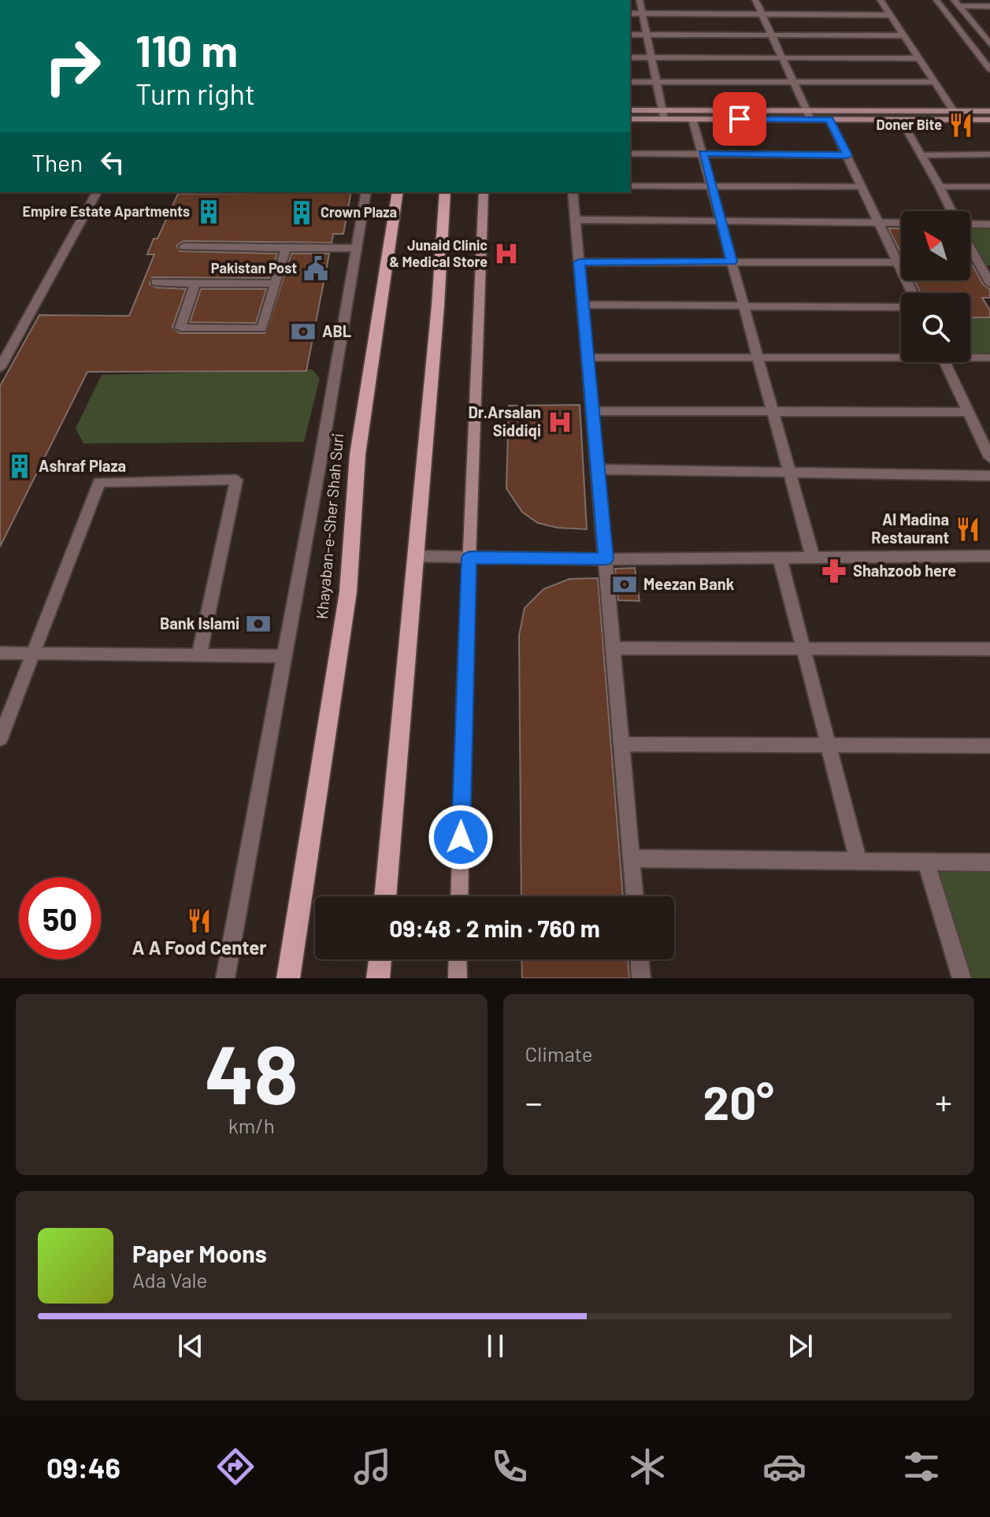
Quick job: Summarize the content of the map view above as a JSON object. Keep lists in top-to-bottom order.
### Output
{
  "streets": {
    "main road": ["Khayaban-e-Sher Shah Suri"]
  },
  "places": {
    "restaurant": ["Doner Bite", "Al Madina Restaurant", "A A Food Center"],
    "building": ["Empire Estate Apartments", "Crown Plaza", "Ashraf Plaza"],
    "hospital": ["Junaid Clinic & Medical Store", "Dr.Arsalan Siddiqi"],
    "public building": ["Pakistan Post"],
    "bank": ["ABL", "Meezan Bank", "Bank Islami"],
    "pharmacy": ["Shahzoob here"]
  },
  "north": "top left",
  "page": {
    "turn": ["110 m", "Turn right"],
    "then": "Then",
    "limit": "50",
    "trip": "09:48 · 2 min · 760 m",
    "tile": [
      ["48", "km/h"],
      "Climate"
    ],
    "heat": ["−", "20°", "+"],
    "song": ["Paper Moons", "Ada Vale"],
    "tabs": "09:46"
  }
}
